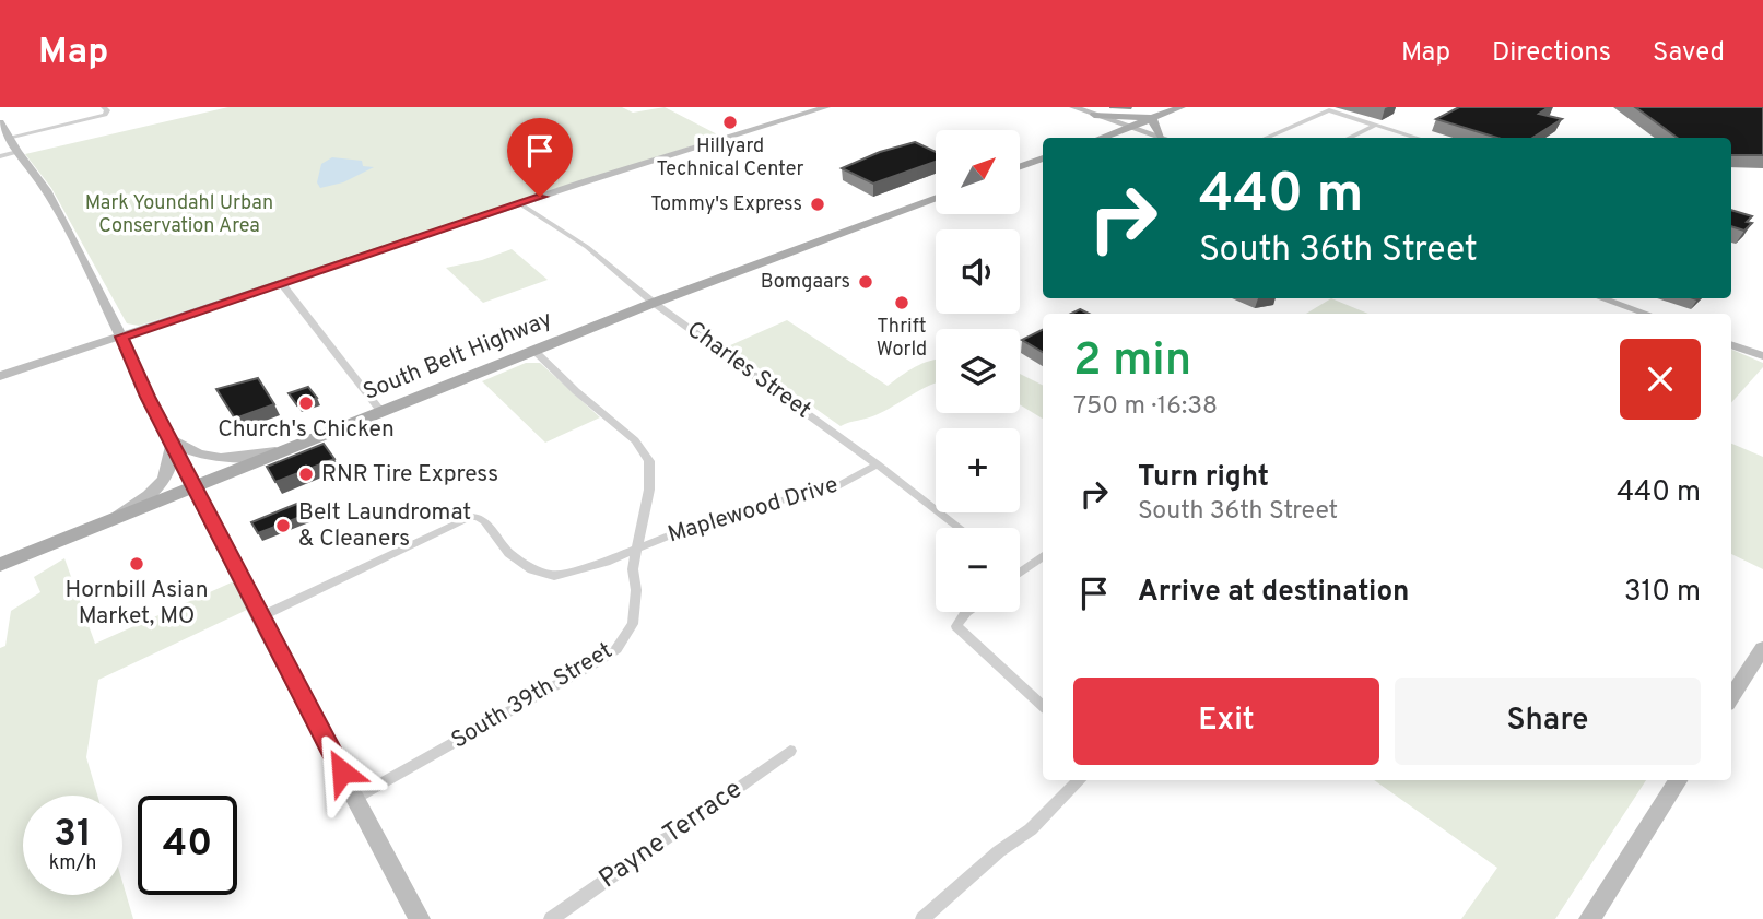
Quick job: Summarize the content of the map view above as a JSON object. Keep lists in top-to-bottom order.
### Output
{
  "streets": {
    "main road": ["South Belt Highway"],
    "street": [
      "Charles Street",
      "Maplewood Drive",
      "South 39th Street",
      "Payne Terrace"
    ]
  },
  "crossings": [
    ["South Belt Highway", "Charles Street"],
    ["South Belt Highway", "South 39th Street"],
    ["Charles Street", "Maplewood Drive"],
    ["Maplewood Drive", "South 39th Street"]
  ],
  "parks": ["Mark Youndahl Urban Conservation Area"],
  "places": [
    "Hillyard Technical Center",
    "Tommy's Express",
    "Bomgaars",
    "Thrift World",
    "Church's Chicken",
    "RNR Tire Express",
    "Belt Laundromat & Cleaners",
    "Hornbill Asian Market, MO"
  ],
  "north": "top right",
  "page": {
    "header": "Map",
    "nav": ["Map", "Directions", "Saved"],
    "map_buttons": ["+", "−"],
    "turn": ["440 m", "South 36th Street"],
    "heading": ["2 min", "750 m · 16:38"],
    "list": [
      {
        "name": "Turn right",
        "note": "South 36th Street",
        "value": "440 m"
      },
      {
        "name": "Arrive at destination",
        "value": "310 m"
      }
    ],
    "buttons": ["Exit", "Share"],
    "speed": "31 km/h",
    "limit": "40"
  }
}
